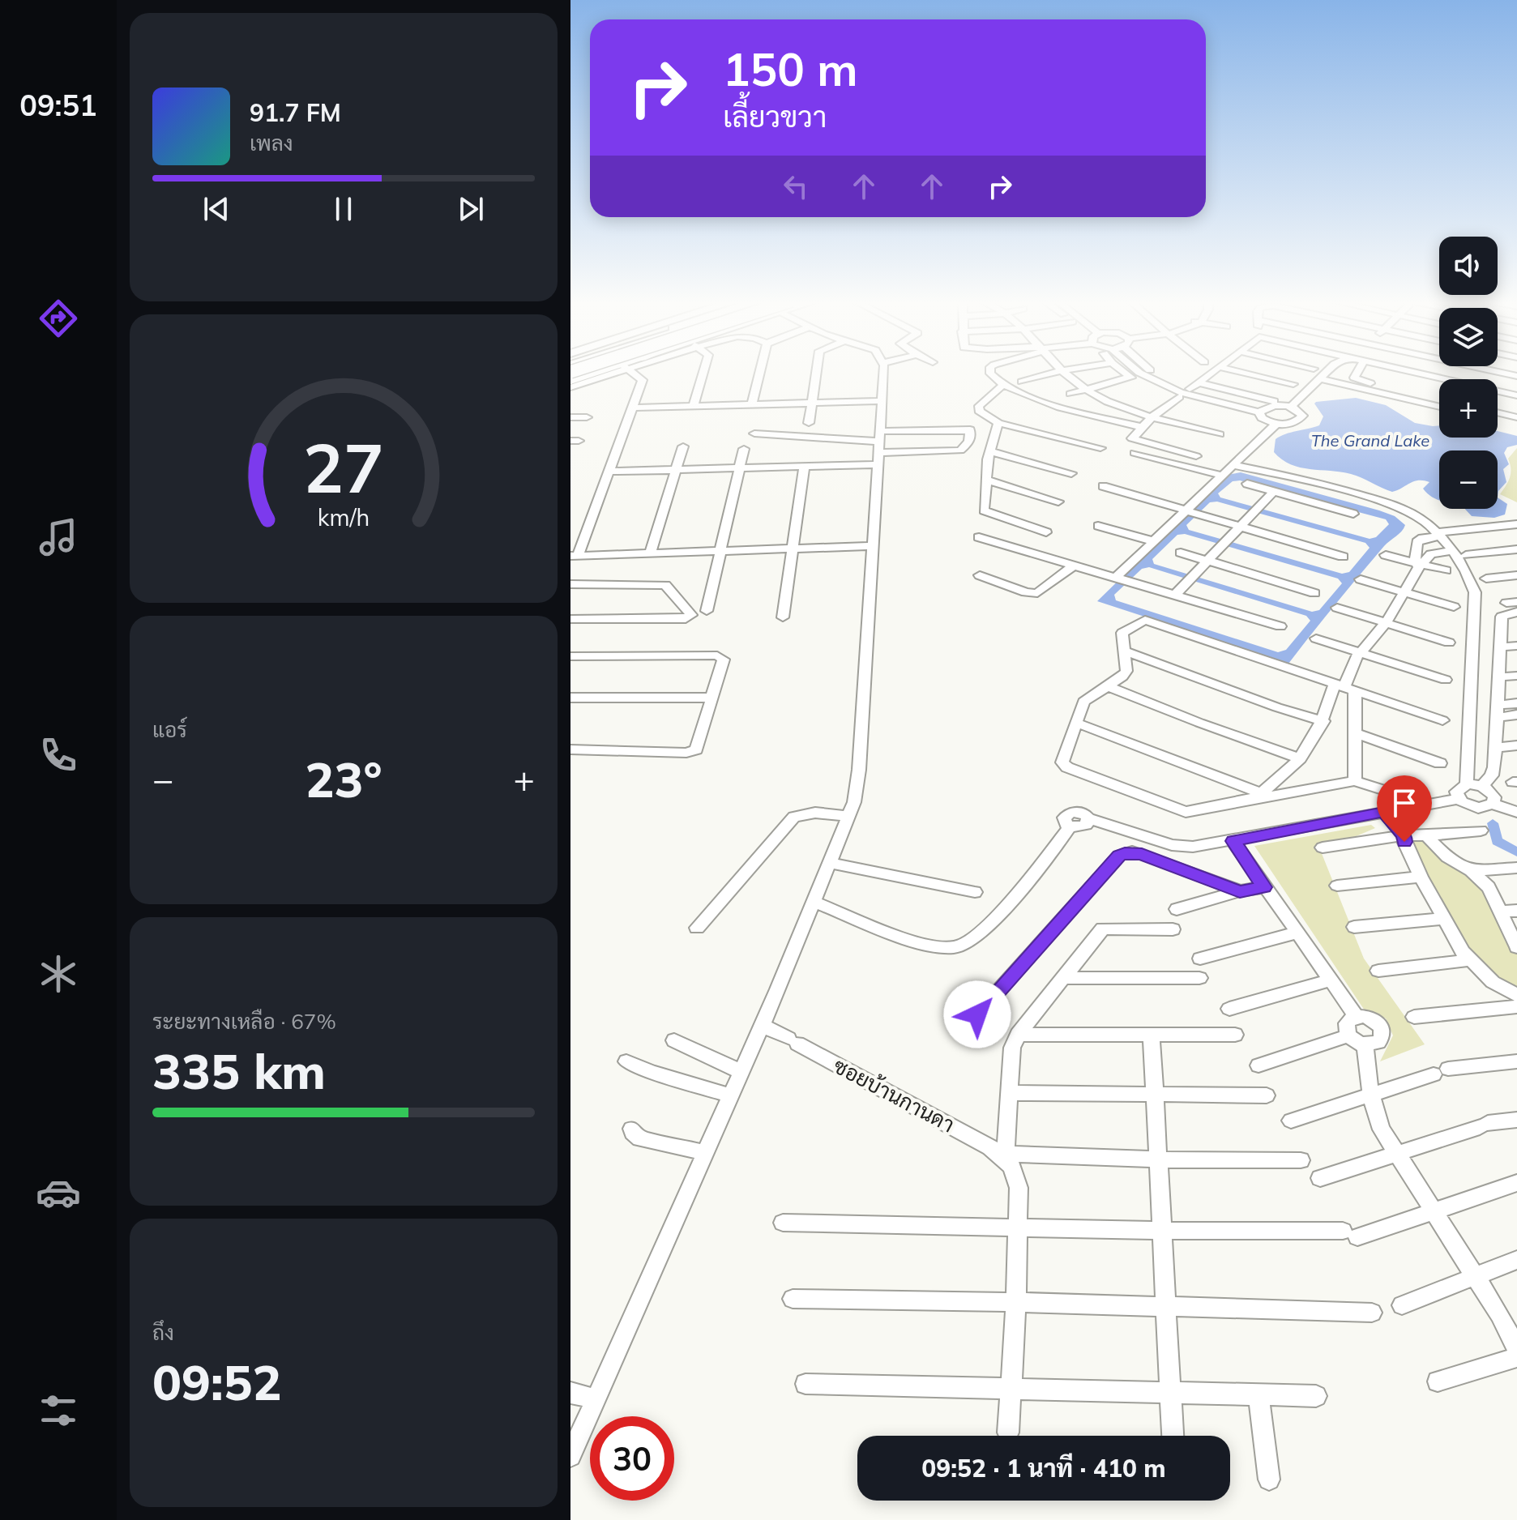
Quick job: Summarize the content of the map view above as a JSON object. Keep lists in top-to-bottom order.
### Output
{
  "streets": {
    "street": ["ซอยบ้านกานดา"]
  },
  "water": ["The Grand Lake"],
  "page": {
    "tabs": "09:51",
    "turn": ["150 m", "เลี้ยวขวา"],
    "song": ["91.7 FM", "เพลง"],
    "map_buttons": ["+", "−"],
    "tile": [
      "แอร์",
      ["ระยะทางเหลือ · 67%", "335 km"],
      ["ถึง", "09:52"]
    ],
    "heat": ["−", "23°", "+"],
    "limit": "30",
    "trip": "09:52 · 1 นาที · 410 m",
    "gauge": ["27", "km/h"]
  }
}
